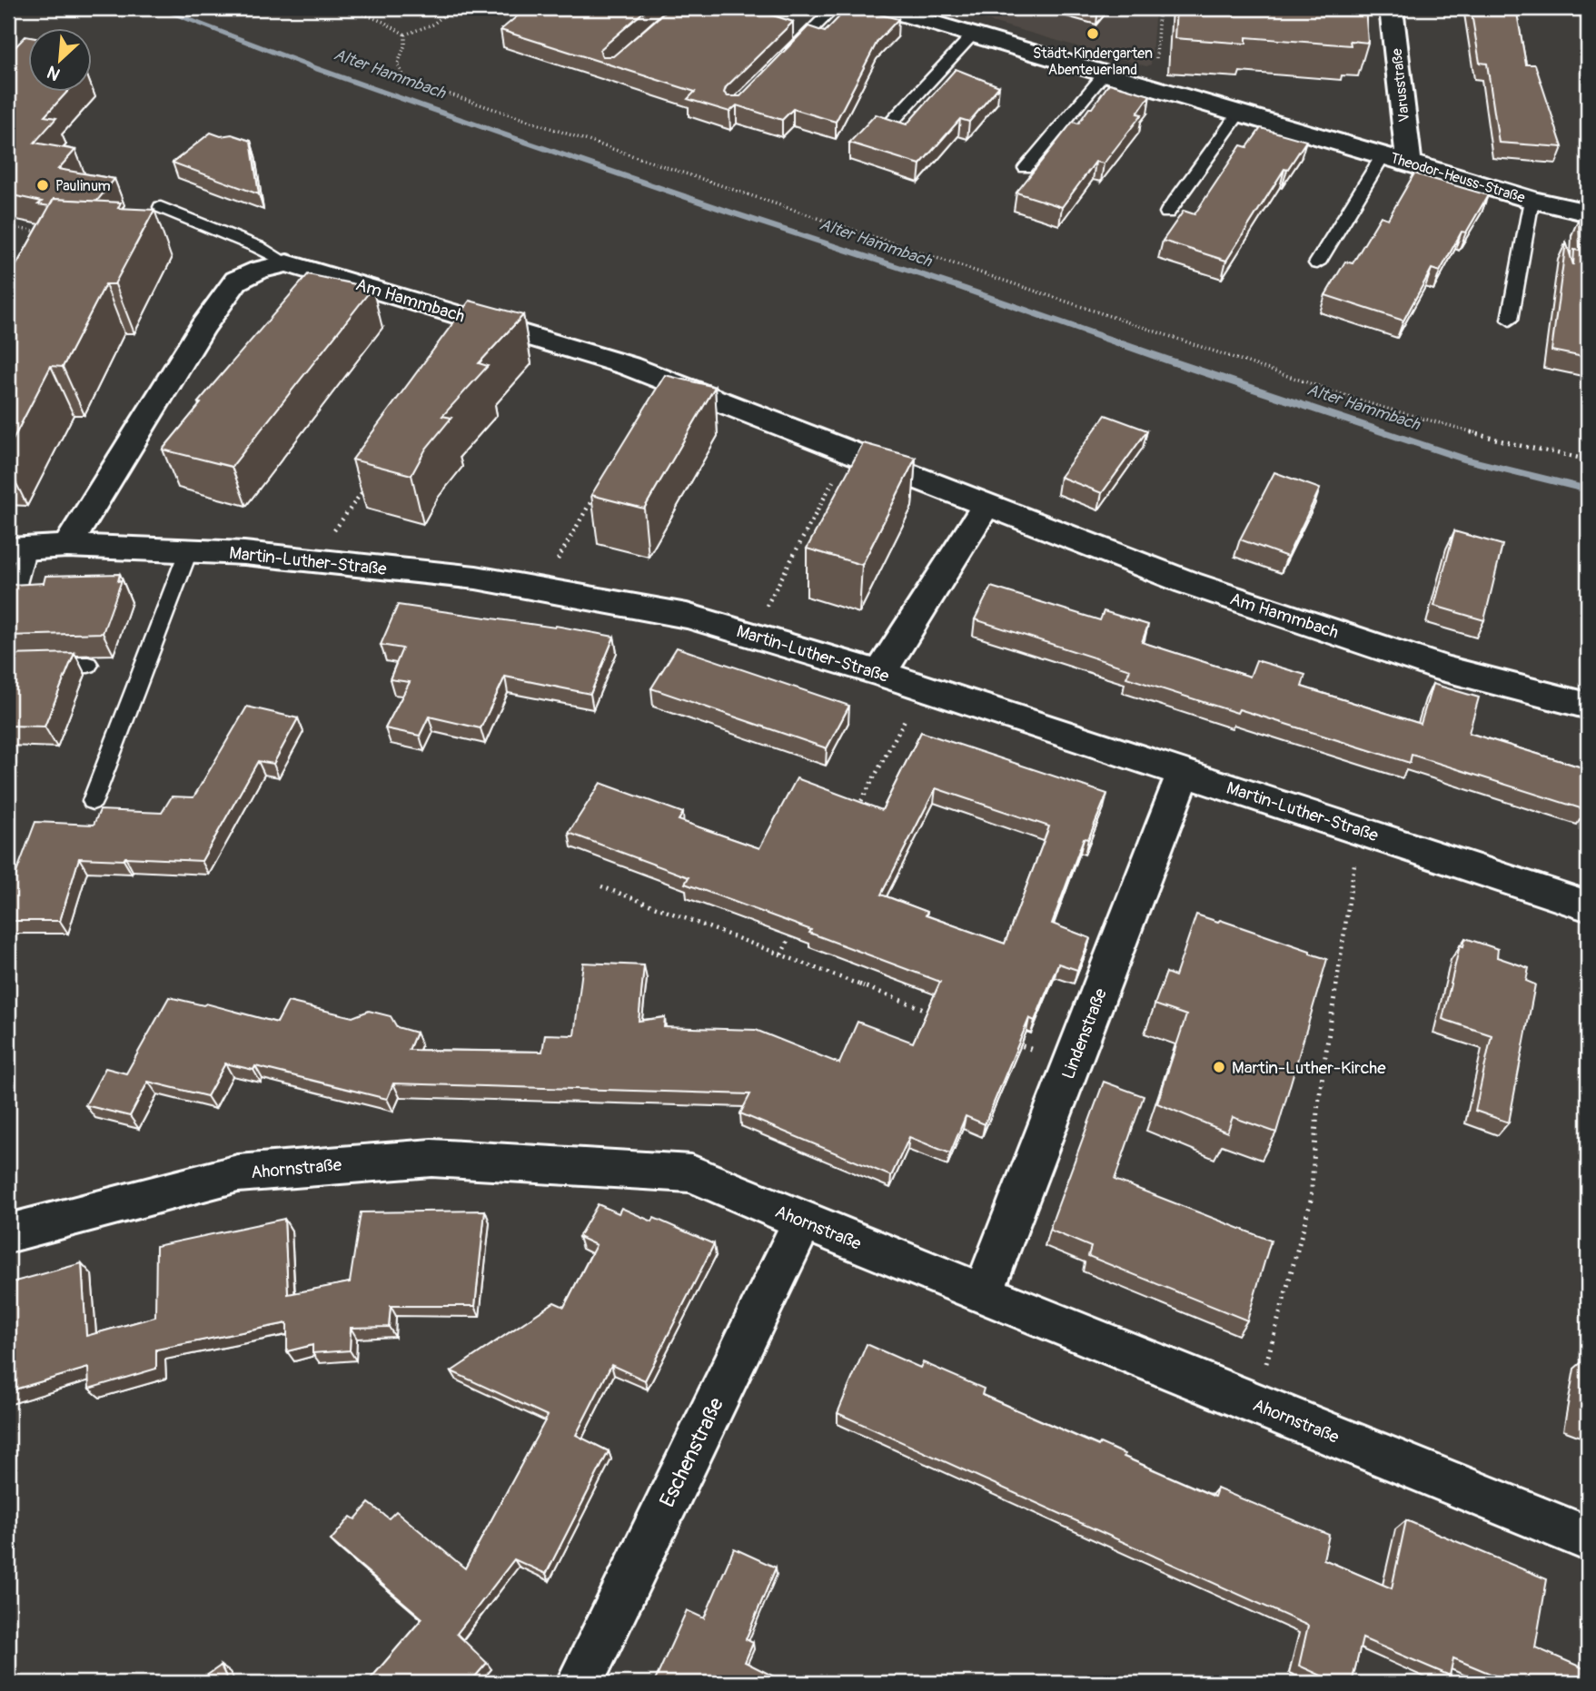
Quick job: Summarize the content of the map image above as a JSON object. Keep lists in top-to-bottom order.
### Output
{
  "streets": {
    "street": [
      "Varusstraße",
      "Theodor-Heuss-Straße",
      "Am Hammbach",
      "Martin-Luther-Straße",
      "Lindenstraße",
      "Ahornstraße",
      "Eschenstraße"
    ]
  },
  "crossings": [
    ["Varusstraße", "Theodor-Heuss-Straße"],
    ["Martin-Luther-Straße", "Lindenstraße"],
    ["Lindenstraße", "Ahornstraße"],
    ["Ahornstraße", "Eschenstraße"]
  ],
  "water": ["Alter Hammbach"],
  "places": ["Städt. Kindergarten Abenteuerland", "Paulinum", "Martin-Luther-Kirche"],
  "north": "bottom left"
}
